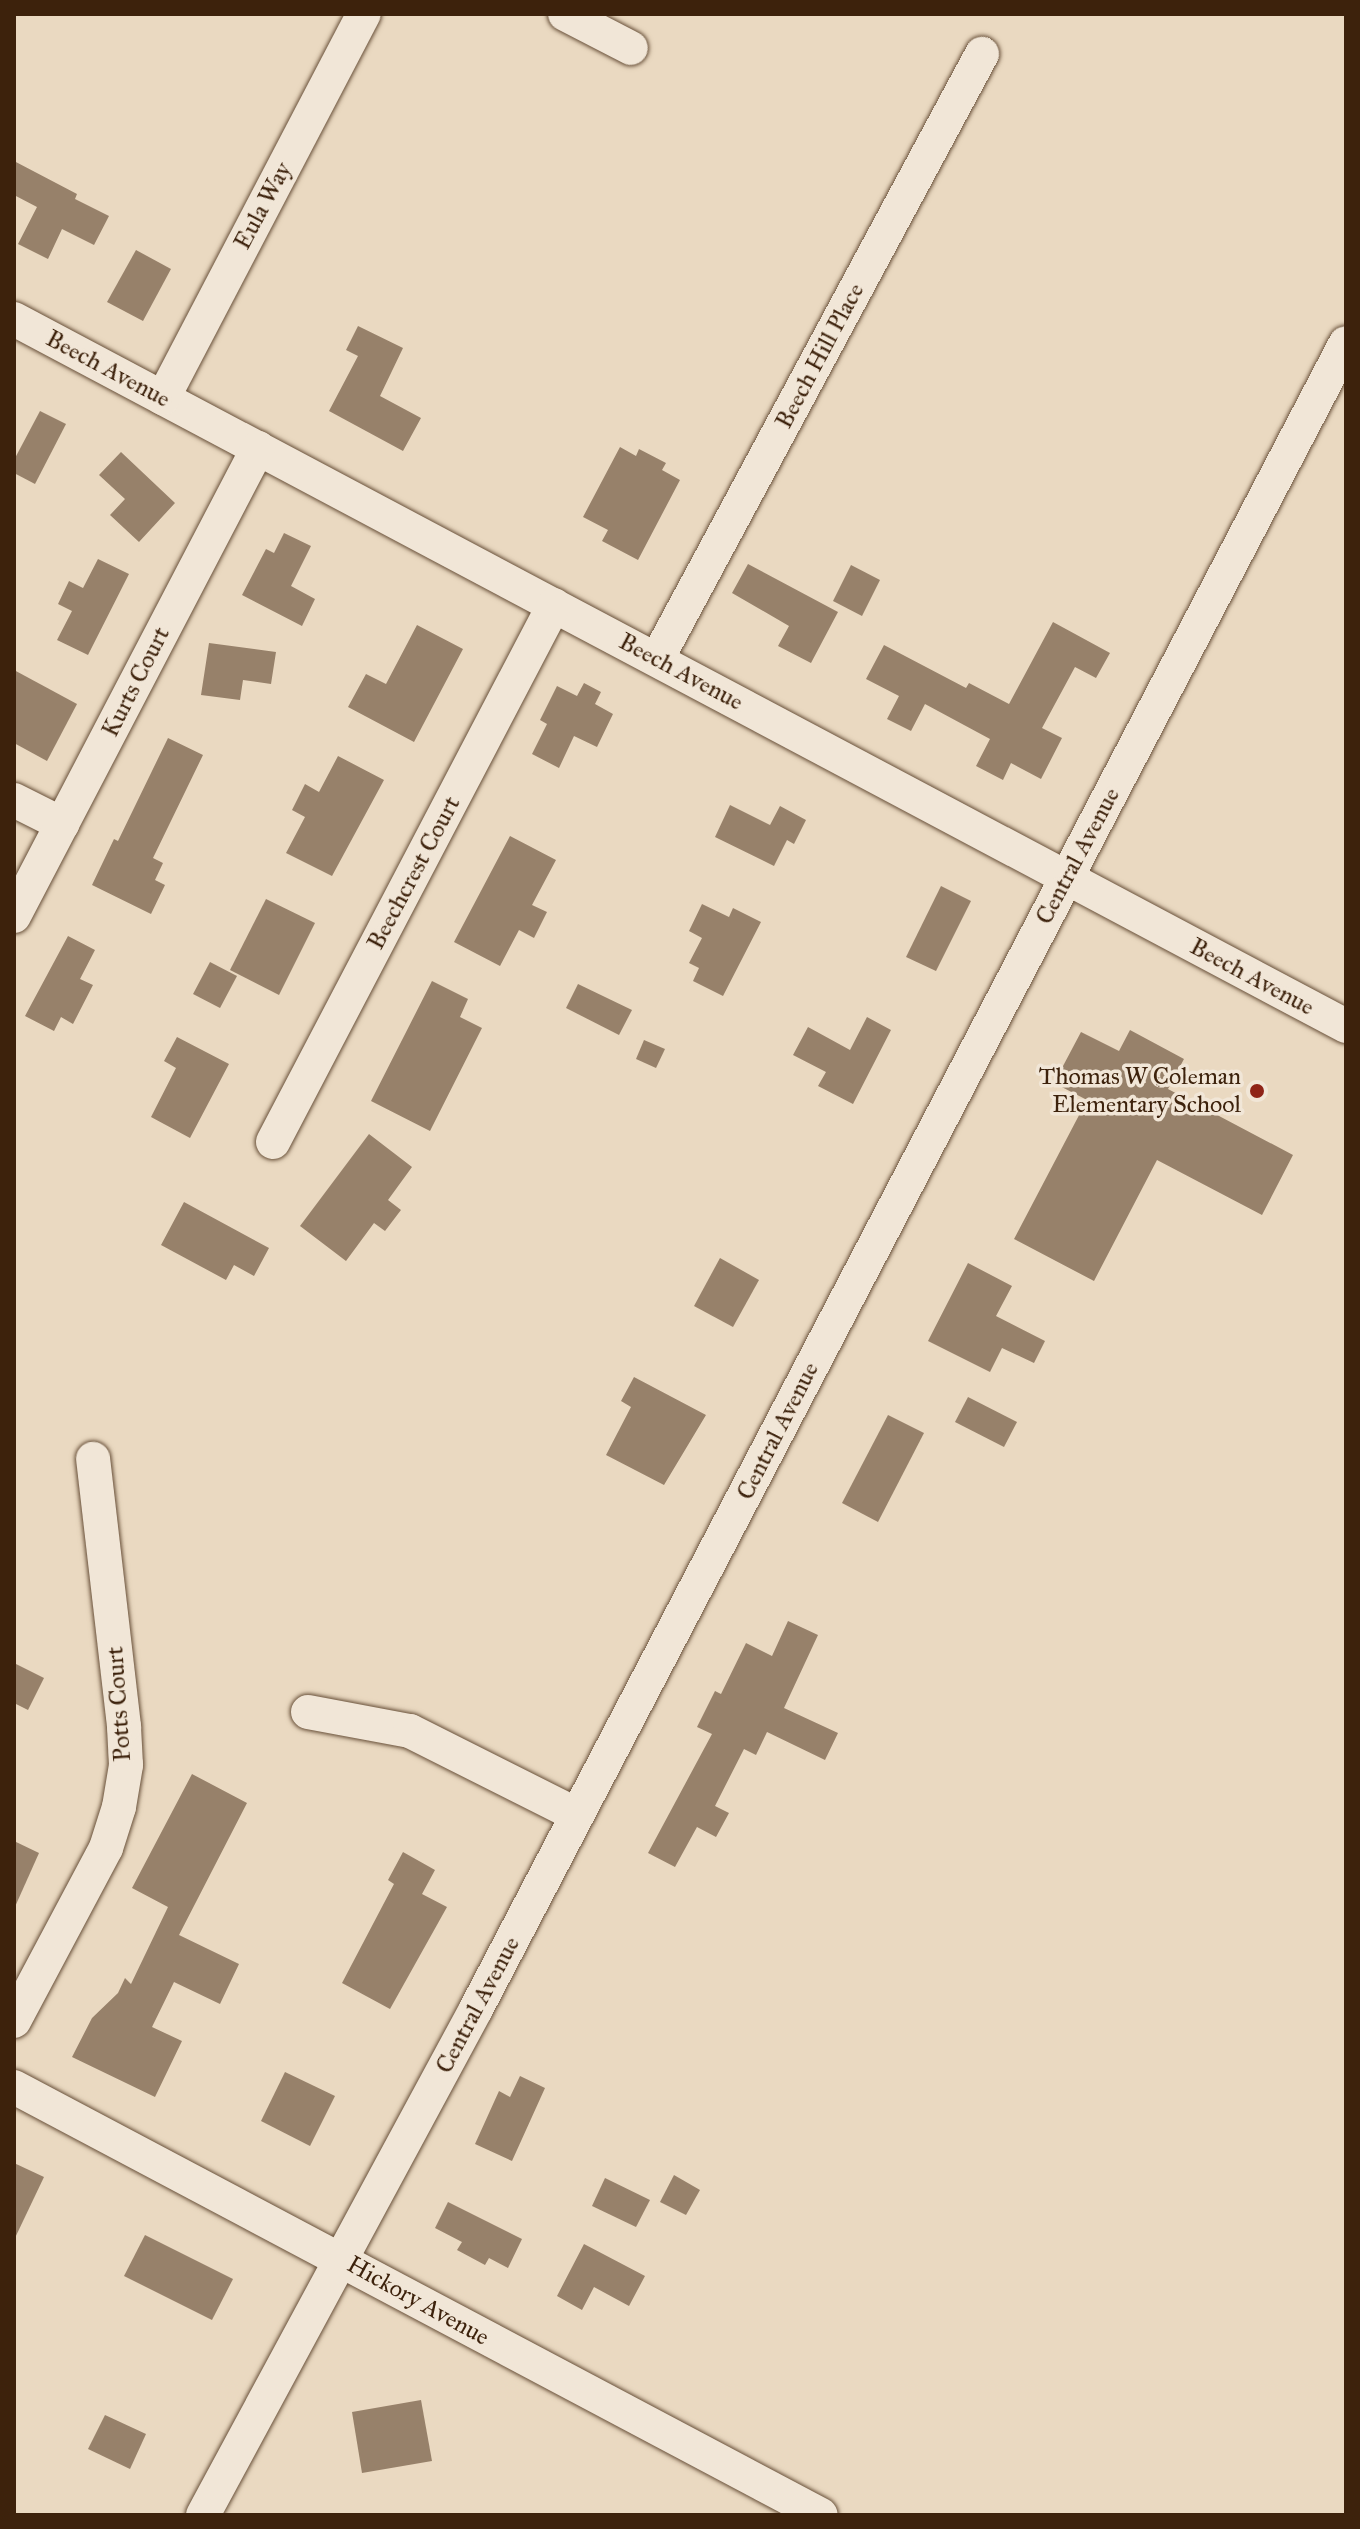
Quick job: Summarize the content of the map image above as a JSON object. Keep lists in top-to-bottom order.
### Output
{
  "streets": {
    "street": [
      "Eula Way",
      "Beech Hill Place",
      "Beech Avenue",
      "Kurts Court",
      "Central Avenue",
      "Beechcrest Court",
      "Potts Court",
      "Hickory Avenue"
    ]
  },
  "crossings": [
    ["Eula Way", "Beech Avenue"],
    ["Beech Hill Place", "Beech Avenue"],
    ["Beech Avenue", "Kurts Court"],
    ["Beech Avenue", "Central Avenue"],
    ["Beech Avenue", "Beechcrest Court"],
    ["Central Avenue", "Hickory Avenue"]
  ],
  "places": ["Thomas W Coleman Elementary School"]
}
